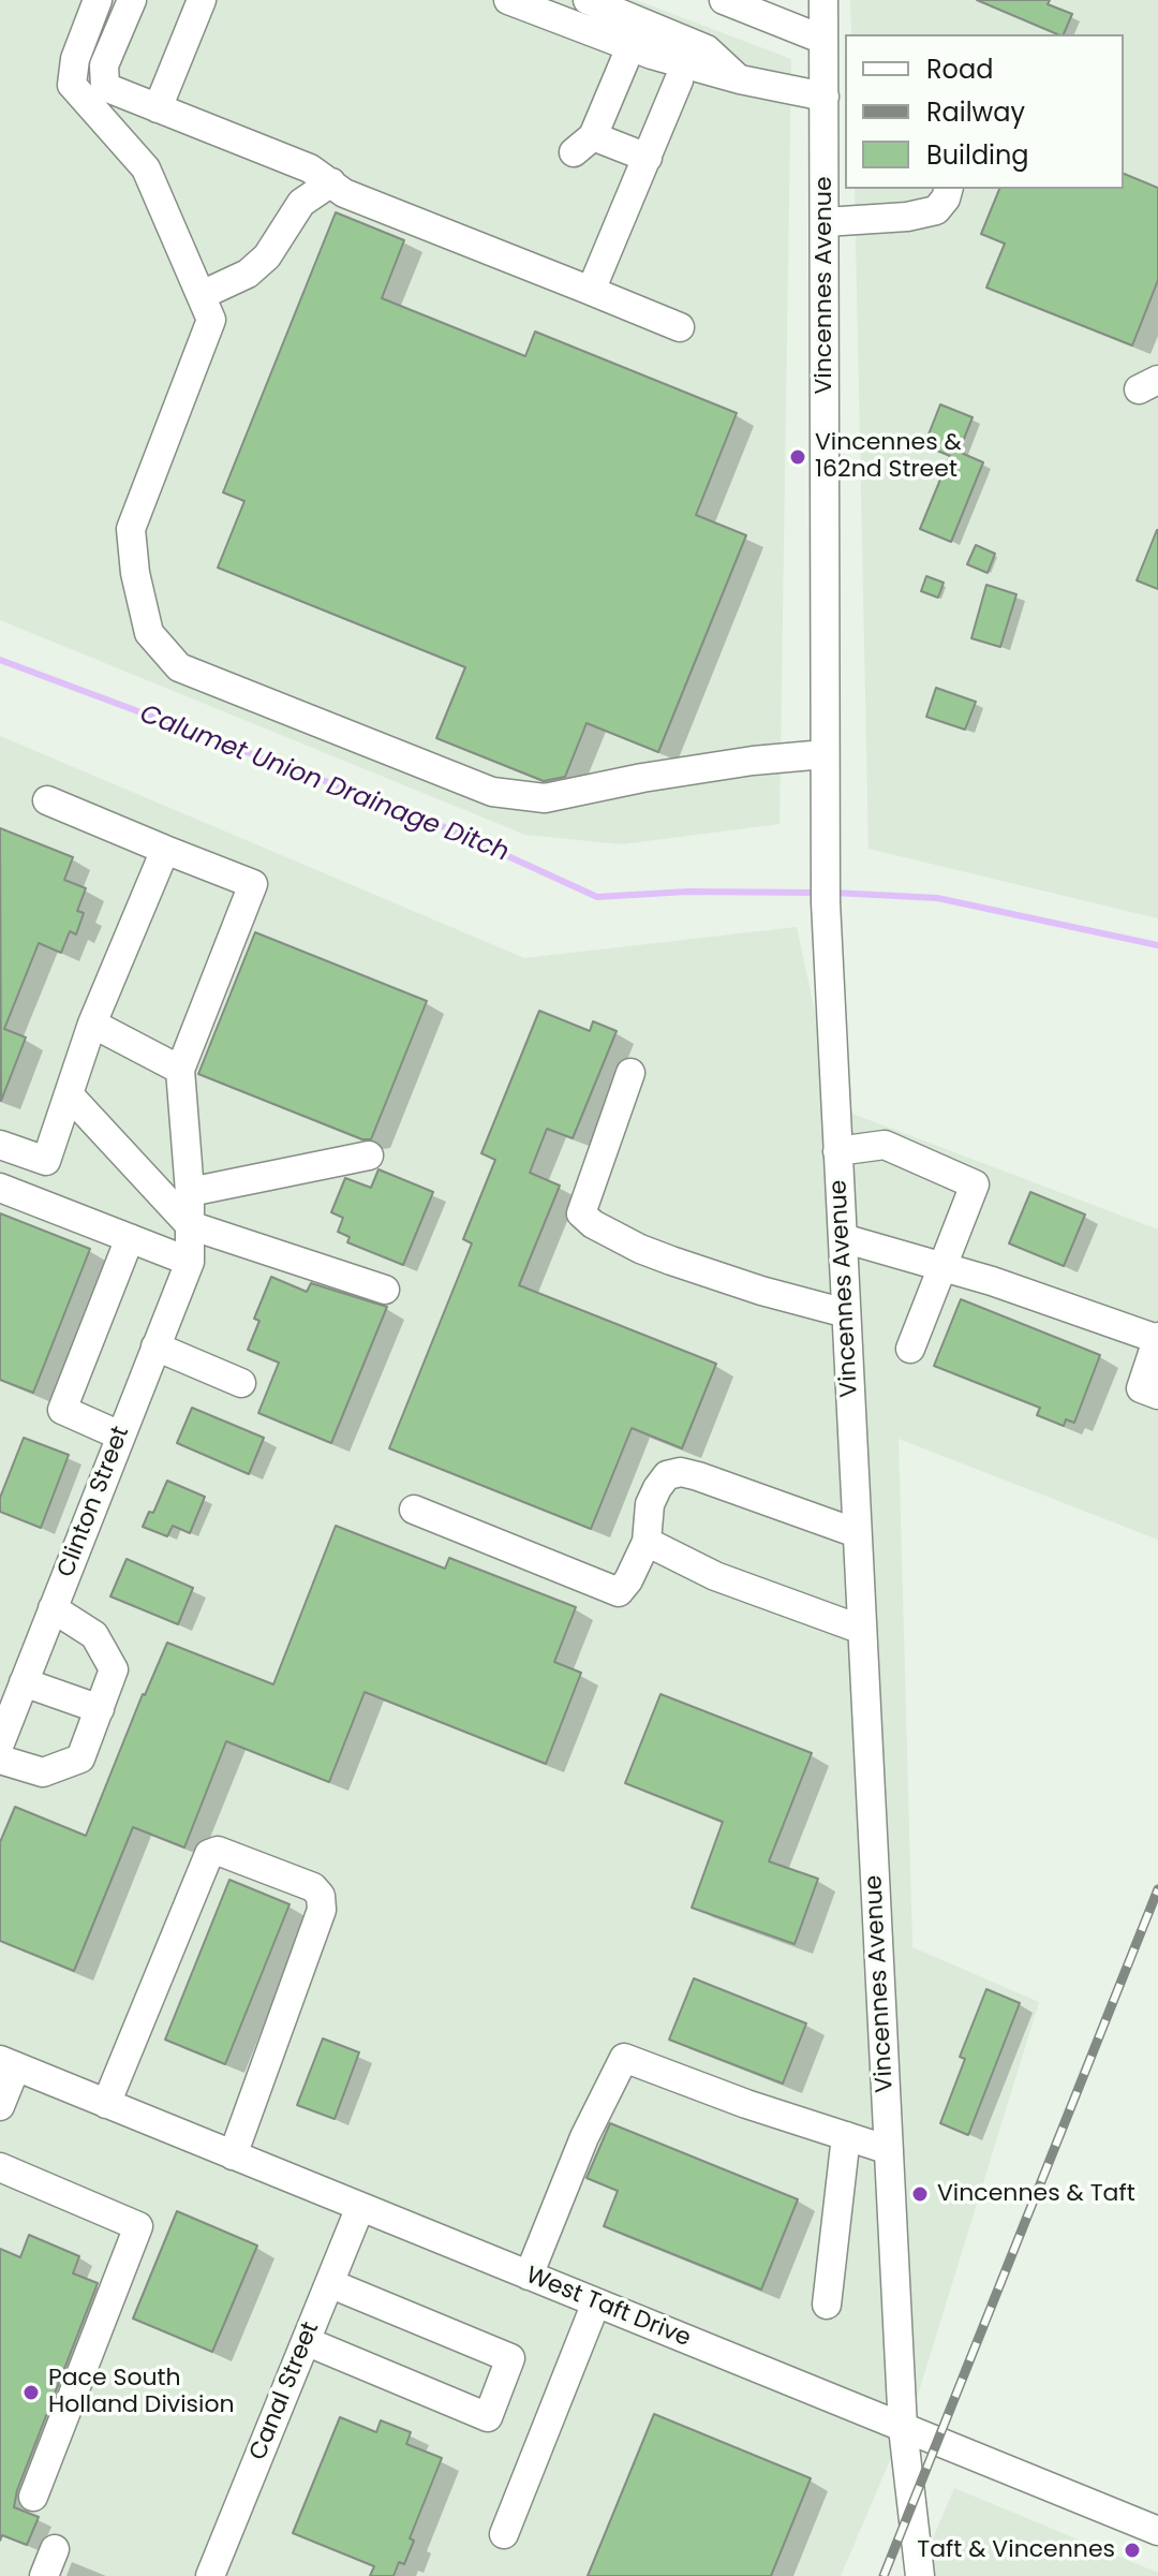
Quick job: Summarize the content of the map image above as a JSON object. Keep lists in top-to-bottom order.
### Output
{
  "streets": {
    "street": [
      "Vincennes Avenue",
      "Clinton Street",
      "West Taft Drive",
      "Canal Street"
    ]
  },
  "crossings": [
    ["Vincennes Avenue", "West Taft Drive"],
    ["West Taft Drive", "Canal Street"]
  ],
  "water": ["Calumet Union Drainage Ditch"],
  "places": [
    "Vincennes & 162nd Street",
    "Vincennes & Taft",
    "Pace South Holland Division",
    "Taft & Vincennes"
  ],
  "legend": ["Road", "Railway", "Building"]
}
